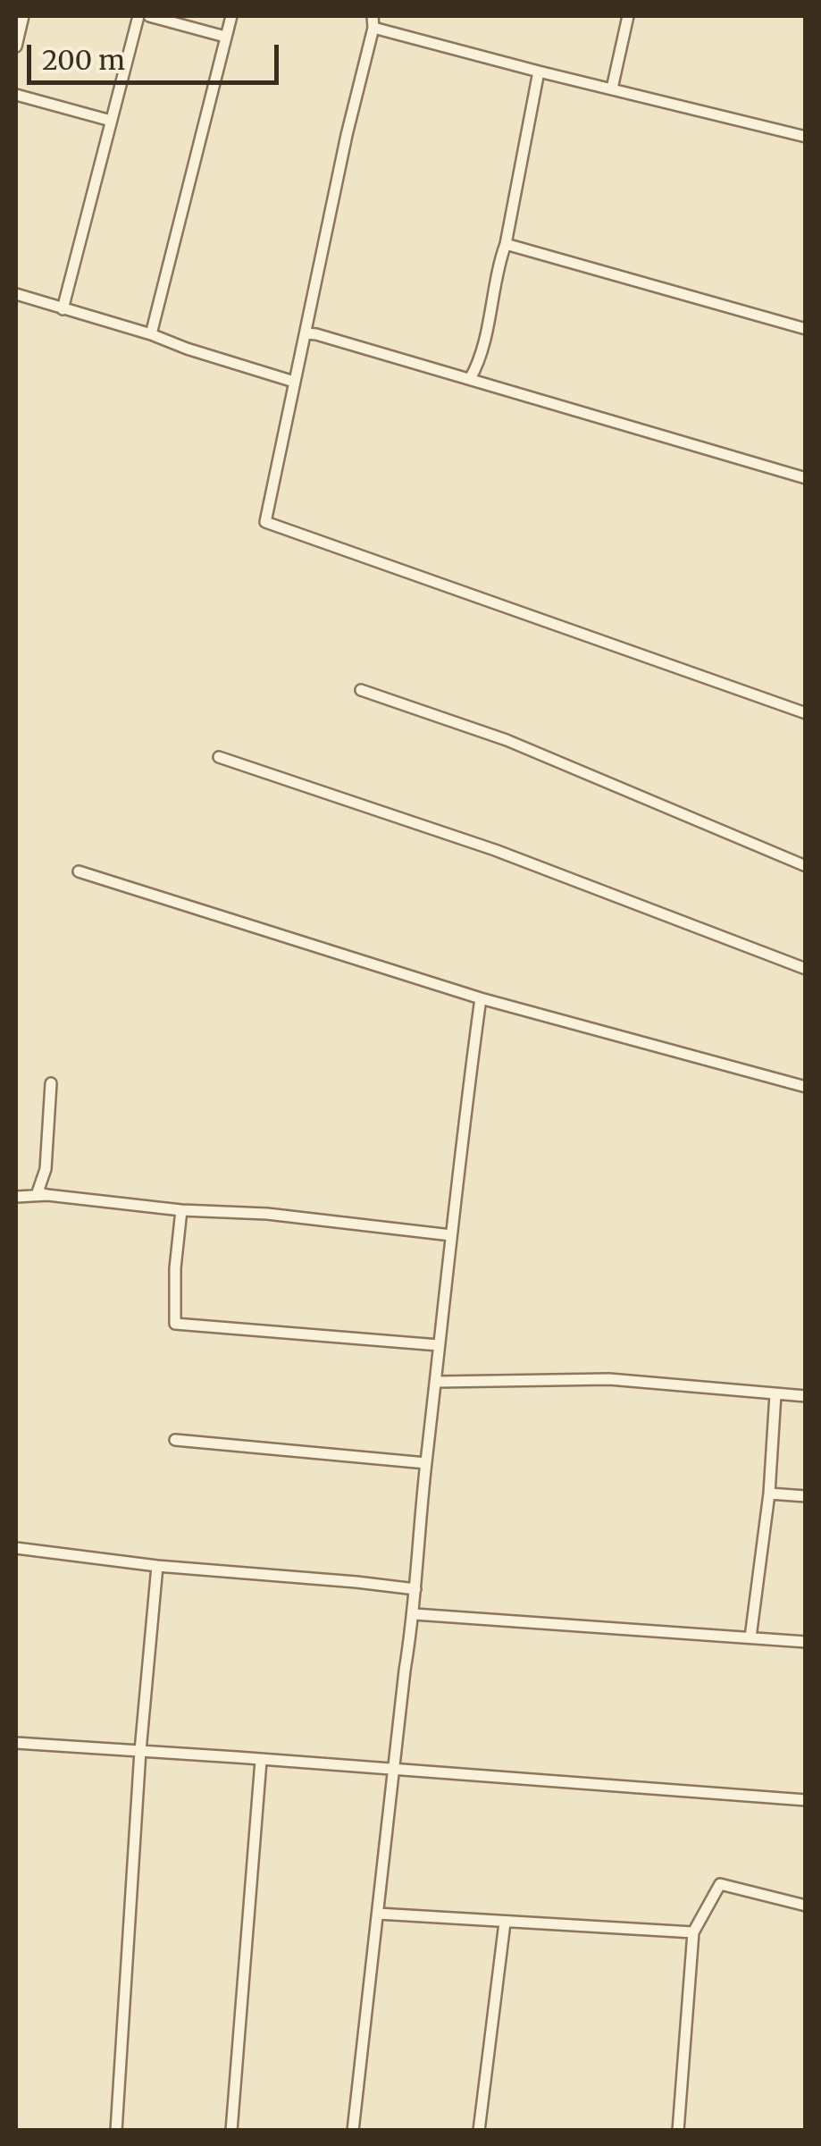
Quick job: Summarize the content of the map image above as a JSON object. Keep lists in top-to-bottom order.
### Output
{
  "scale_bar": "200 m"
}
